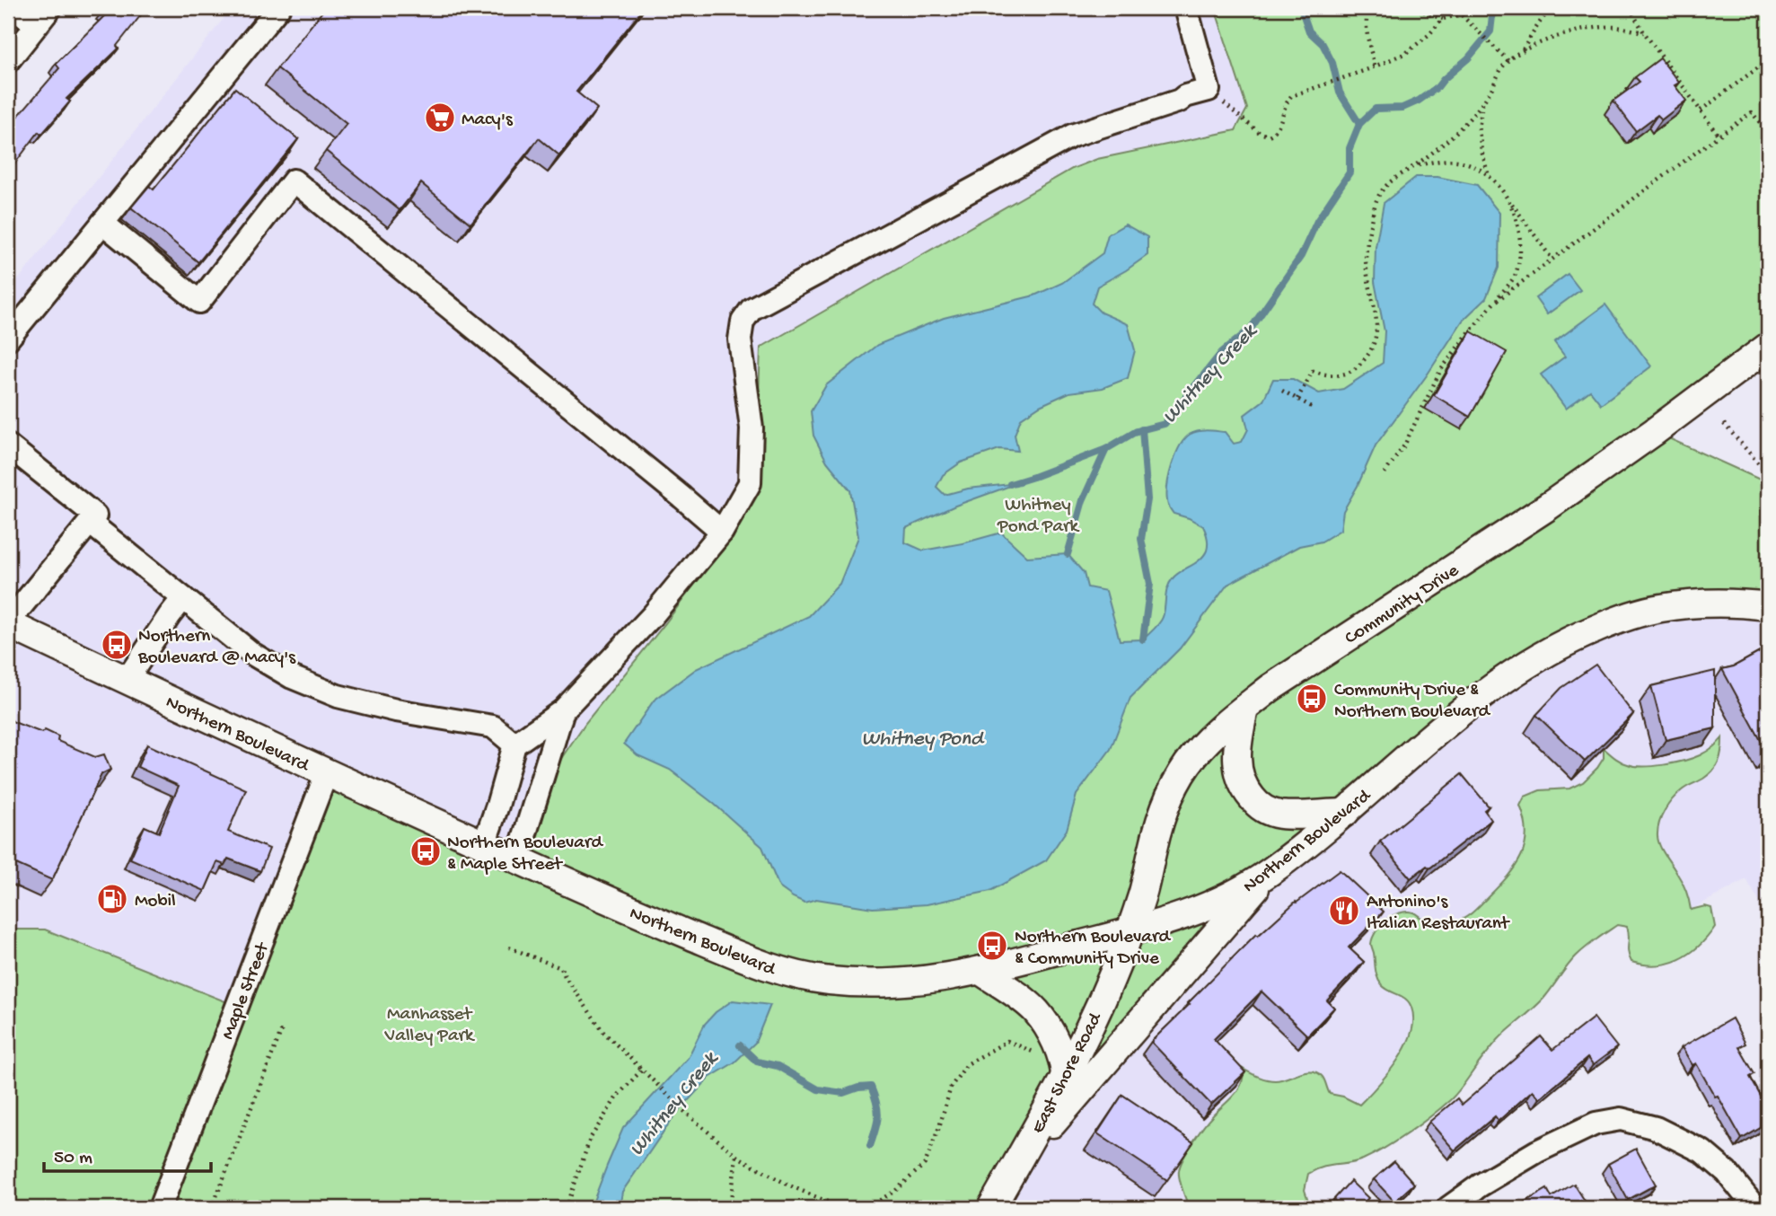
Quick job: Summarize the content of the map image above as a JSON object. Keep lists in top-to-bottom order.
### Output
{
  "streets": {
    "main road": ["Community Drive", "Northern Boulevard", "East Shore Road"],
    "street": ["Maple Street"]
  },
  "crossings": [
    ["Community Drive", "Northern Boulevard"],
    ["Community Drive", "East Shore Road"],
    ["Northern Boulevard", "Maple Street"],
    ["Northern Boulevard", "East Shore Road"]
  ],
  "water": ["Whitney Creek", "Whitney Pond"],
  "parks": ["Whitney Pond Park", "Manhasset Valley Park"],
  "places": {
    "supermarket": ["Macy's"],
    "bus stop": [
      "Northern Boulevard @ Macy's",
      "Community Drive & Northern Boulevard",
      "Northern Boulevard & Maple Street",
      "Northern Boulevard & Community Drive"
    ],
    "fuel station": ["Mobil"],
    "restaurant": ["Antonino's Italian Restaurant"]
  },
  "scale_bar": "50 m"
}
